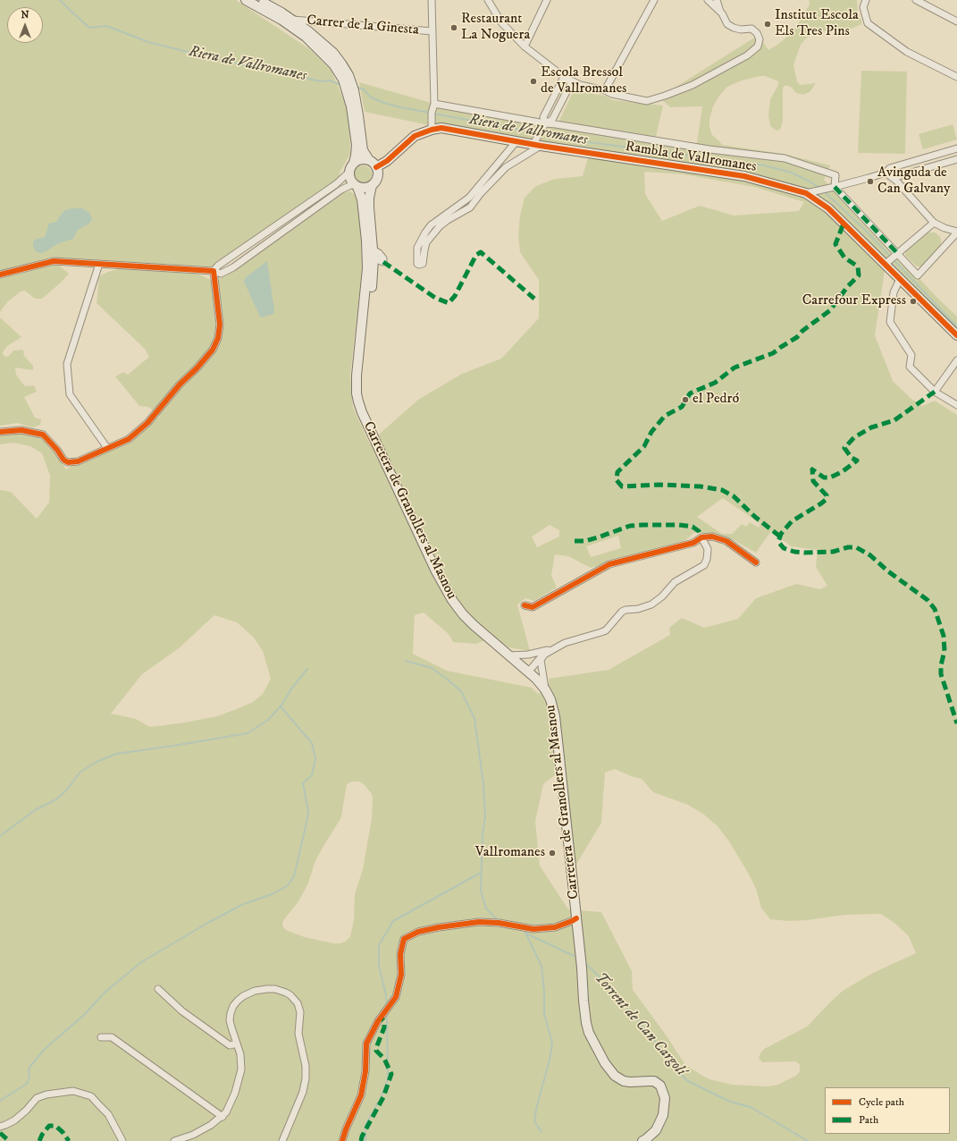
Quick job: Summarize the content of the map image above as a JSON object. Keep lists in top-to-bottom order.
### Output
{
  "streets": {
    "main road": ["Rambla de Vallromanes", "Carretera de Granollers al Masnou"],
    "street": ["Carrer de la Ginesta"]
  },
  "crossings": [
    ["Rambla de Vallromanes", "Carretera de Granollers al Masnou"]
  ],
  "water": ["Riera de Vallromanes", "Torrent de Can Cargolí"],
  "places": [
    "Institut Escola Els Tres Pins",
    "Restaurant La Noguera",
    "Escola Bressol de Vallromanes",
    "Avinguda de Can Galvany",
    "Carrefour Express",
    "el Pedró",
    "Vallromanes"
  ],
  "legend": ["Cycle path", "Path"],
  "north": "top"
}
